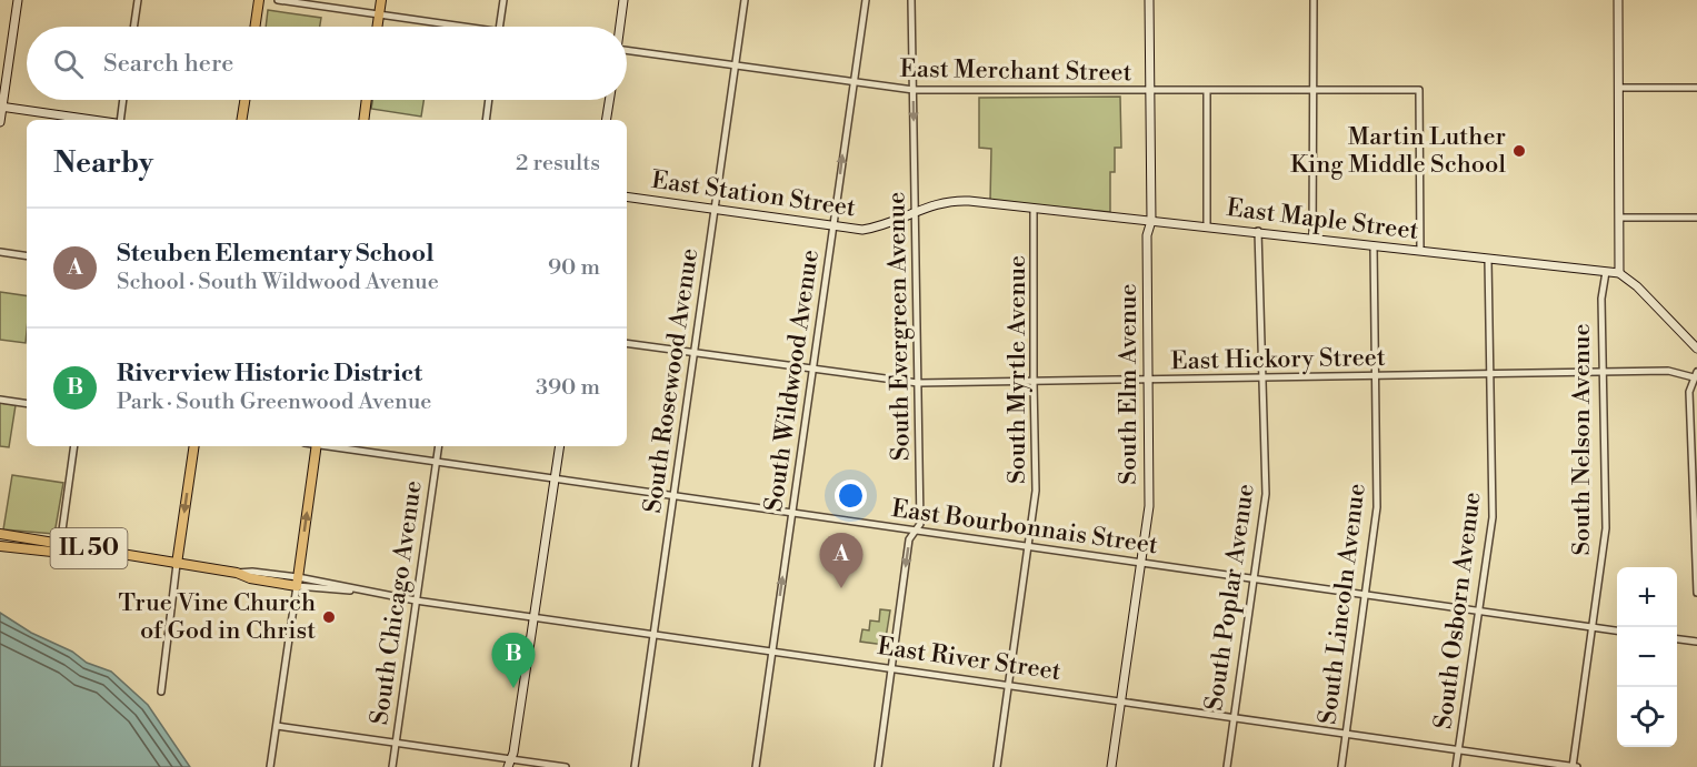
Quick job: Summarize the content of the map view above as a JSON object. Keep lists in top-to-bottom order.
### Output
{
  "streets": {
    "main road": [
      "East Station Street",
      "East Maple Street",
      "South Elm Avenue",
      "IL 50",
      "East River Street"
    ],
    "street": [
      "East Merchant Street",
      "South Evergreen Avenue",
      "East Hickory Street",
      "South Myrtle Avenue",
      "South Rosewood Avenue",
      "South Wildwood Avenue",
      "South Nelson Avenue",
      "East Bourbonnais Street",
      "South Poplar Avenue",
      "South Chicago Avenue",
      "South Lincoln Avenue",
      "South Osborn Avenue"
    ]
  },
  "crossings": [
    ["East Merchant Street", "East Maple Street"],
    ["East Merchant Street", "South Evergreen Avenue"],
    ["East Merchant Street", "South Rosewood Avenue"],
    ["East Merchant Street", "South Wildwood Avenue"],
    ["East Merchant Street", "South Elm Avenue"],
    ["East Station Street", "East Maple Street"],
    ["East Station Street", "South Evergreen Avenue"],
    ["East Station Street", "South Rosewood Avenue"],
    ["East Station Street", "South Wildwood Avenue"],
    ["East Maple Street", "South Evergreen Avenue"],
    ["East Maple Street", "South Myrtle Avenue"],
    ["East Maple Street", "South Elm Avenue"],
    ["East Maple Street", "South Nelson Avenue"],
    ["East Maple Street", "South Poplar Avenue"],
    ["East Maple Street", "South Lincoln Avenue"],
    ["East Maple Street", "South Osborn Avenue"],
    ["South Evergreen Avenue", "East Hickory Street"],
    ["South Evergreen Avenue", "East Bourbonnais Street"],
    ["South Evergreen Avenue", "East River Street"],
    ["East Hickory Street", "South Myrtle Avenue"],
    ["East Hickory Street", "South Rosewood Avenue"],
    ["East Hickory Street", "South Wildwood Avenue"],
    ["East Hickory Street", "South Elm Avenue"],
    ["East Hickory Street", "South Nelson Avenue"],
    ["East Hickory Street", "South Poplar Avenue"],
    ["East Hickory Street", "South Lincoln Avenue"],
    ["East Hickory Street", "South Osborn Avenue"],
    ["South Myrtle Avenue", "East Bourbonnais Street"],
    ["South Myrtle Avenue", "East River Street"],
    ["South Rosewood Avenue", "East Bourbonnais Street"],
    ["South Rosewood Avenue", "East River Street"],
    ["South Wildwood Avenue", "East Bourbonnais Street"],
    ["South Wildwood Avenue", "East River Street"],
    ["South Elm Avenue", "East Bourbonnais Street"],
    ["South Elm Avenue", "East River Street"],
    ["South Nelson Avenue", "East Bourbonnais Street"],
    ["South Nelson Avenue", "East River Street"],
    ["East Bourbonnais Street", "South Poplar Avenue"],
    ["East Bourbonnais Street", "South Chicago Avenue"],
    ["East Bourbonnais Street", "South Lincoln Avenue"],
    ["East Bourbonnais Street", "South Osborn Avenue"],
    ["South Poplar Avenue", "East River Street"],
    ["South Chicago Avenue", "East River Street"],
    ["South Lincoln Avenue", "East River Street"],
    ["South Osborn Avenue", "East River Street"]
  ],
  "one_way": ["South Wildwood Avenue"],
  "places": ["Martin Luther King Middle School", "True Vine Church of God in Christ"],
  "page": {
    "search": "Search here",
    "heading": ["Nearby", "2 results"],
    "list": [
      {
        "mark": "A",
        "name": "Steuben Elementary School",
        "note": "School · South Wildwood Avenue",
        "value": "90 m"
      },
      {
        "mark": "B",
        "name": "Riverview Historic District",
        "note": "Park · South Greenwood Avenue",
        "value": "390 m"
      }
    ],
    "pins": ["A", "B"],
    "map_buttons": ["+", "−"]
  }
}
